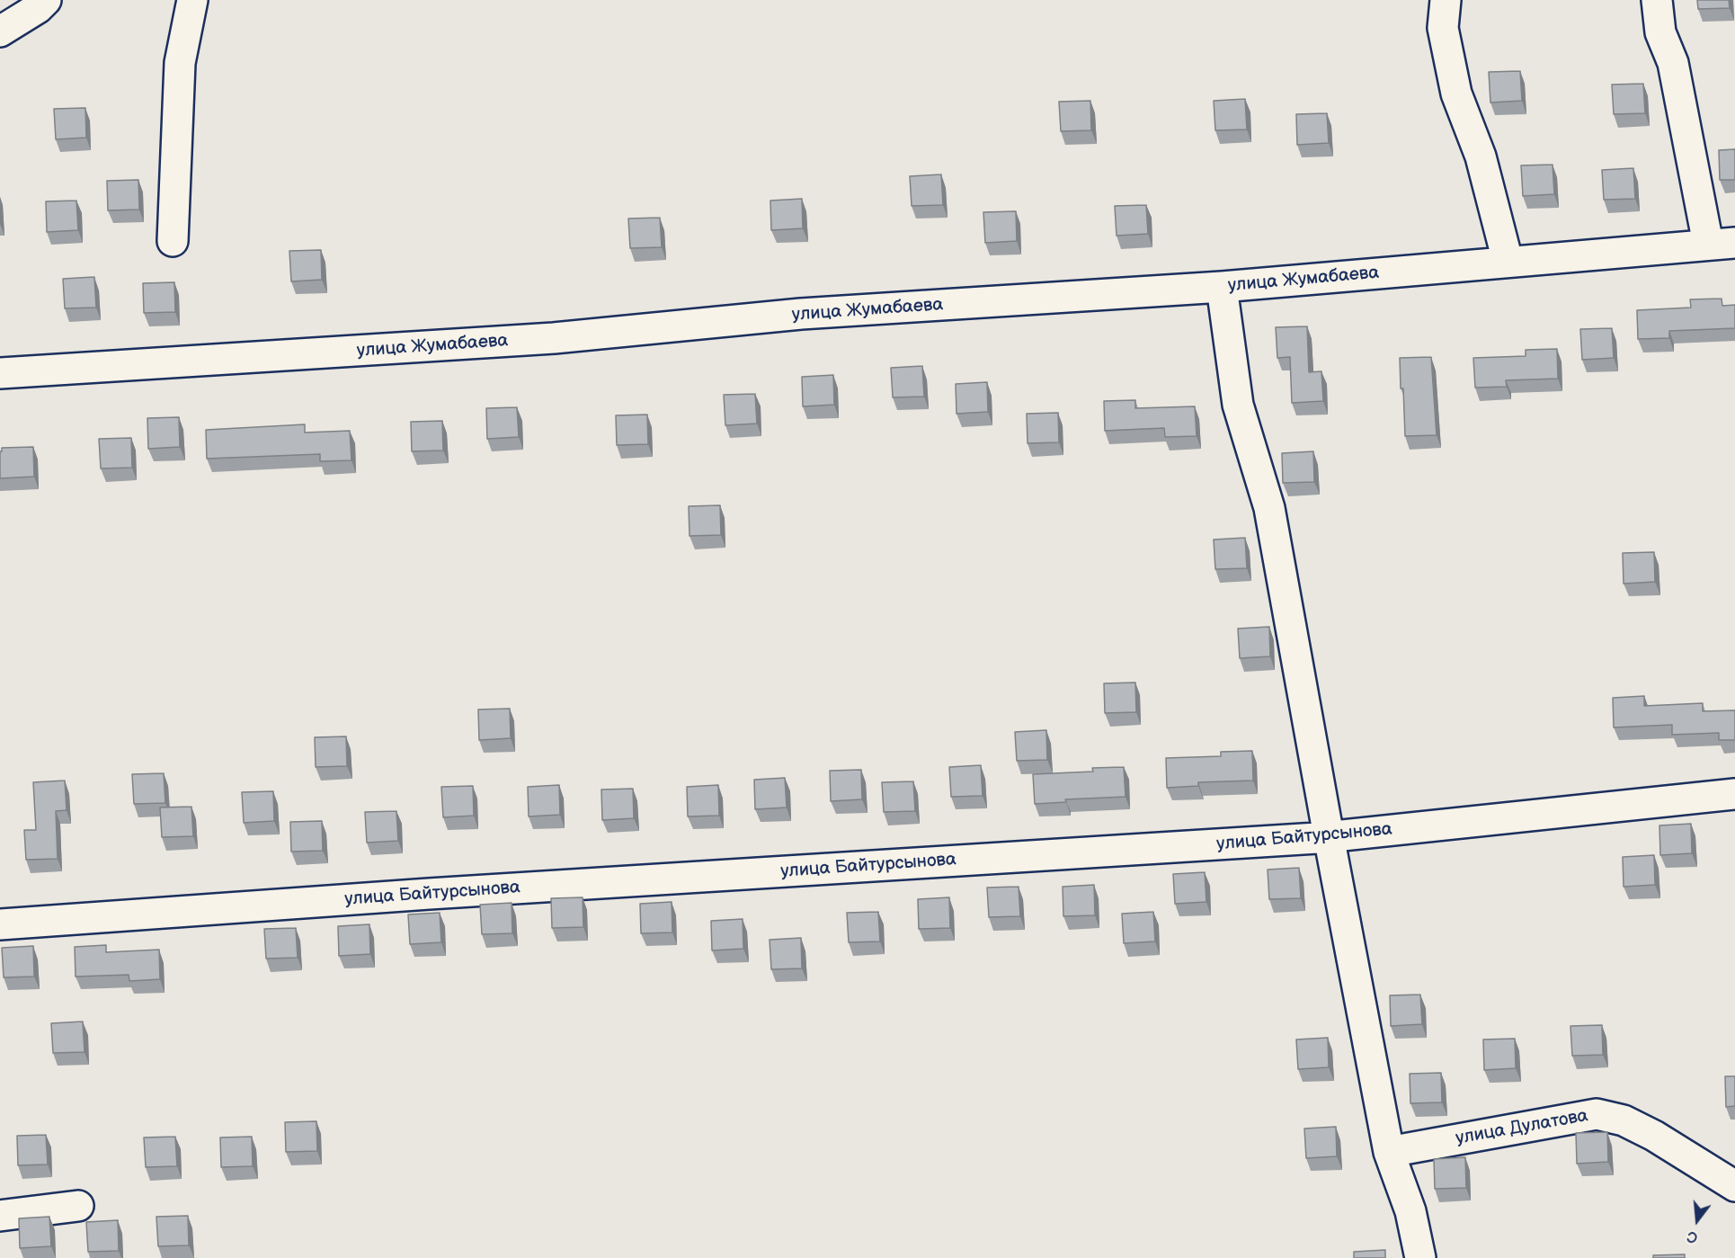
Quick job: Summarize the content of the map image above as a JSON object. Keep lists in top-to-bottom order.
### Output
{
  "streets": {
    "street": ["улица Жумабаева", "улица Байтурсынова", "улица Дулатова"]
  },
  "north": "bottom"
}
